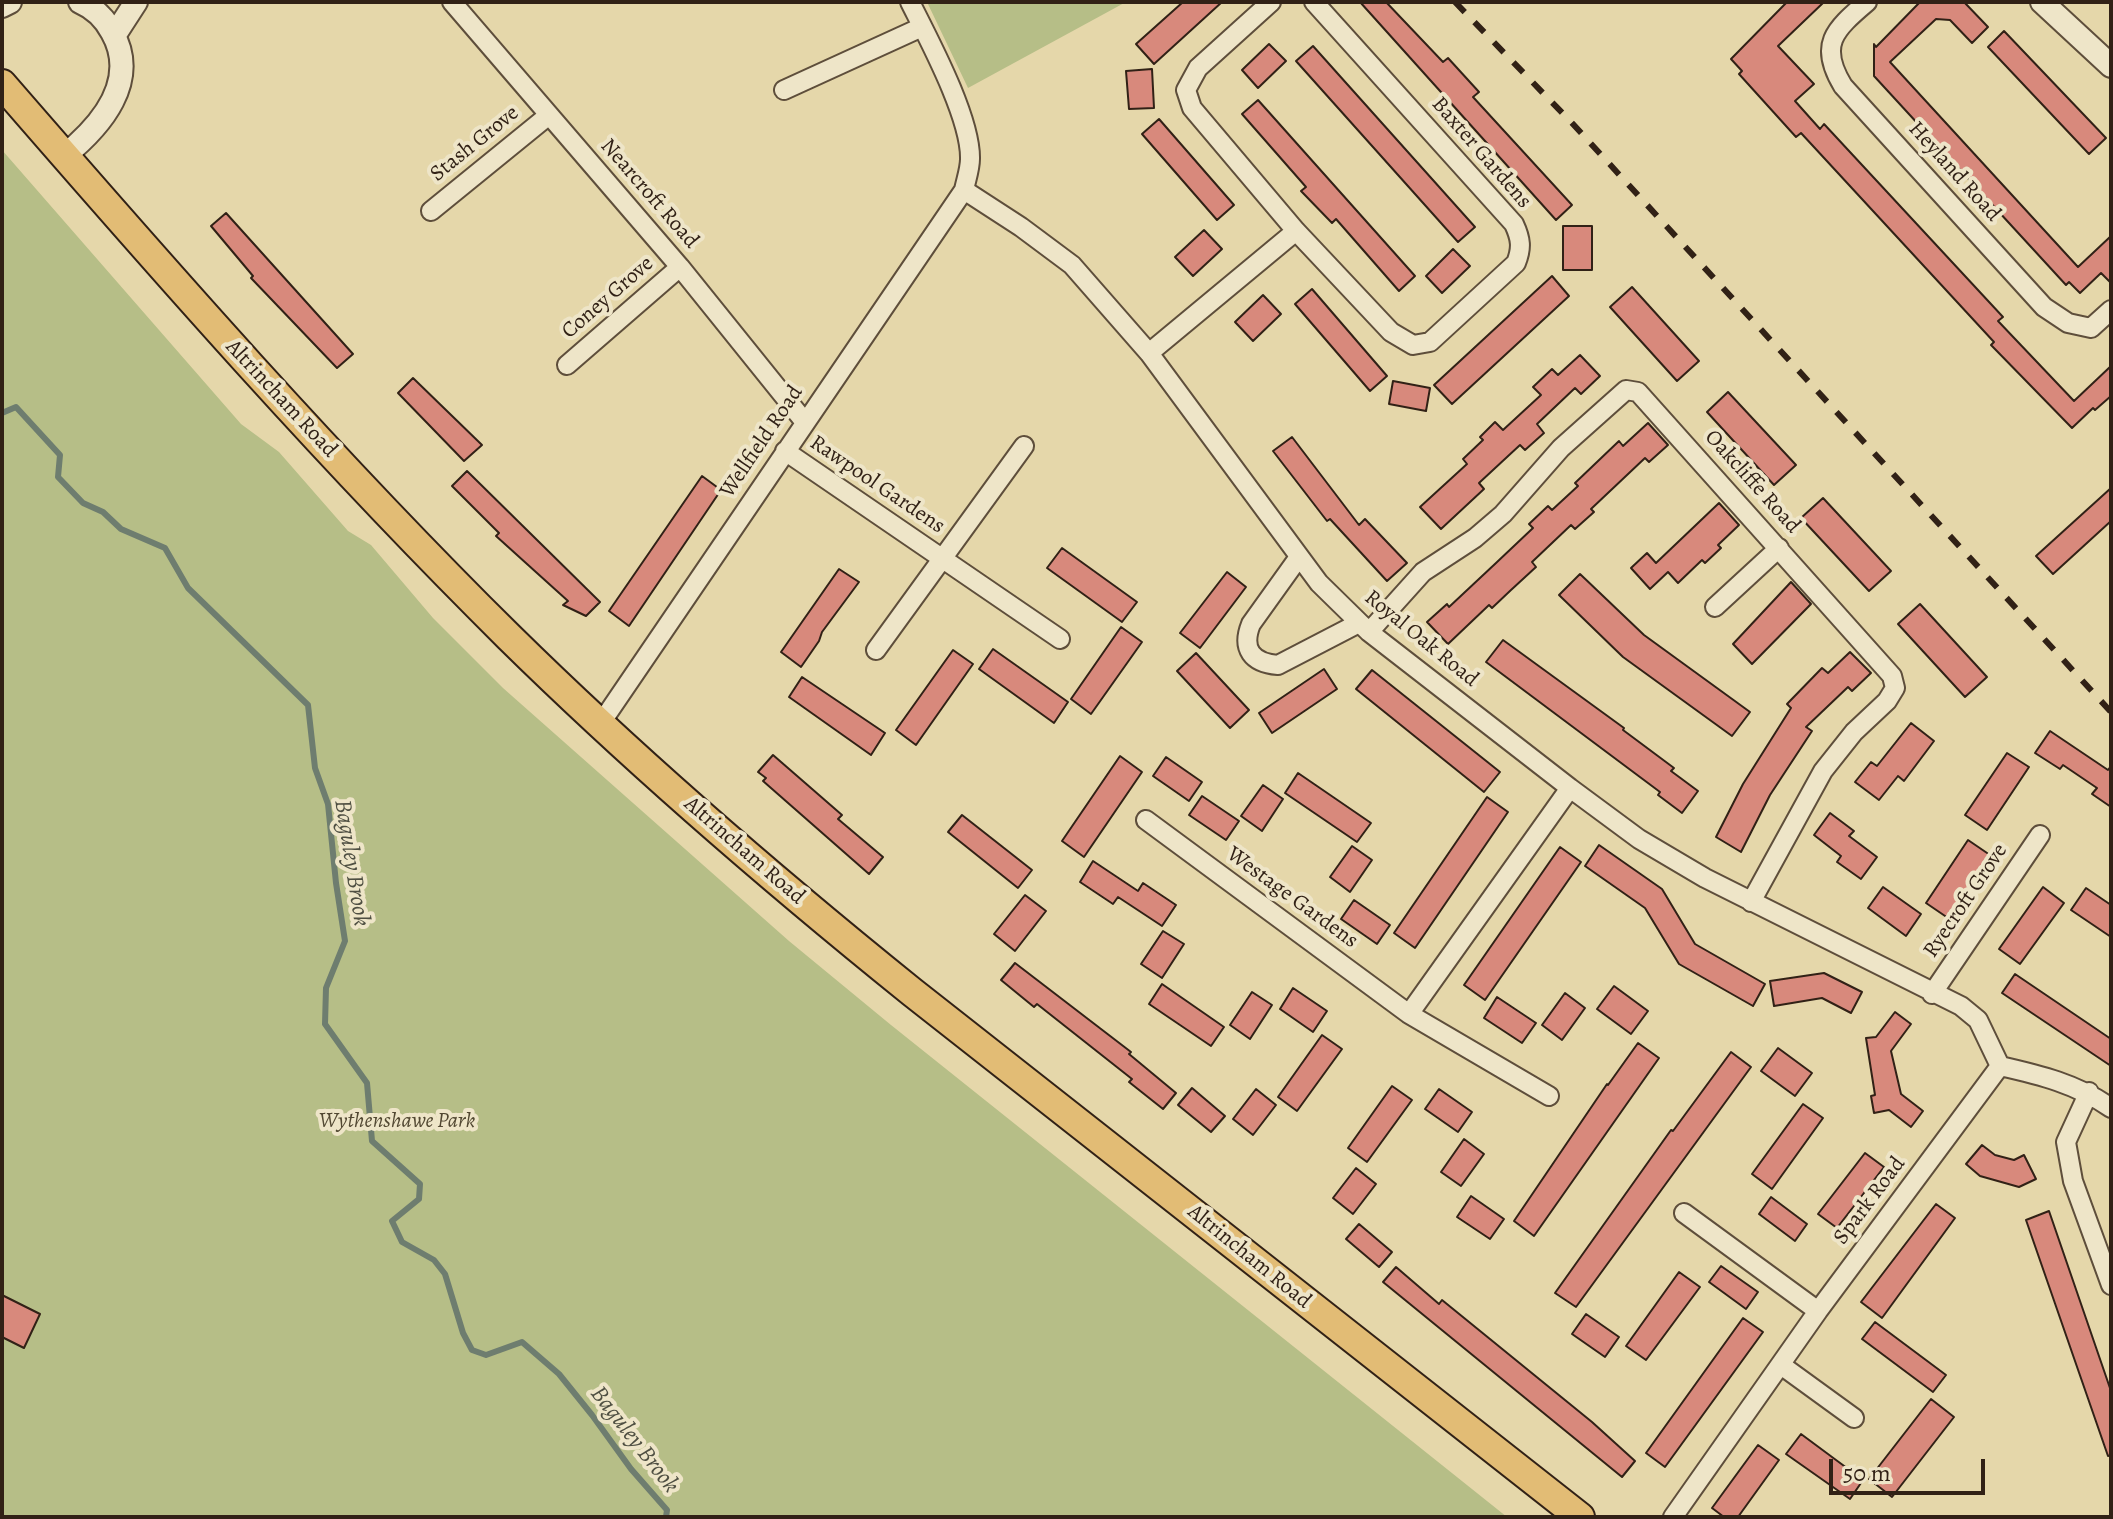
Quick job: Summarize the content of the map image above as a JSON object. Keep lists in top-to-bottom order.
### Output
{
  "streets": {
    "highway": ["Altrincham Road"],
    "street": [
      "Stash Grove",
      "Baxter Gardens",
      "Heyland Road",
      "Nearcroft Road",
      "Coney Grove",
      "Wellfield Road",
      "Oakcliffe Road",
      "Rawpool Gardens",
      "Royal Oak Road",
      "Westage Gardens",
      "Ryecroft Grove",
      "Spark Road"
    ]
  },
  "crossings": [
    ["Stash Grove", "Nearcroft Road"],
    ["Nearcroft Road", "Coney Grove"],
    ["Nearcroft Road", "Wellfield Road"],
    ["Altrincham Road", "Wellfield Road"],
    ["Wellfield Road", "Rawpool Gardens"],
    ["Wellfield Road", "Royal Oak Road"],
    ["Oakcliffe Road", "Royal Oak Road"],
    ["Royal Oak Road", "Ryecroft Grove"],
    ["Royal Oak Road", "Spark Road"]
  ],
  "water": ["Baguley Brook"],
  "parks": ["Wythenshawe Park"],
  "scale_bar": "50 m"
}
